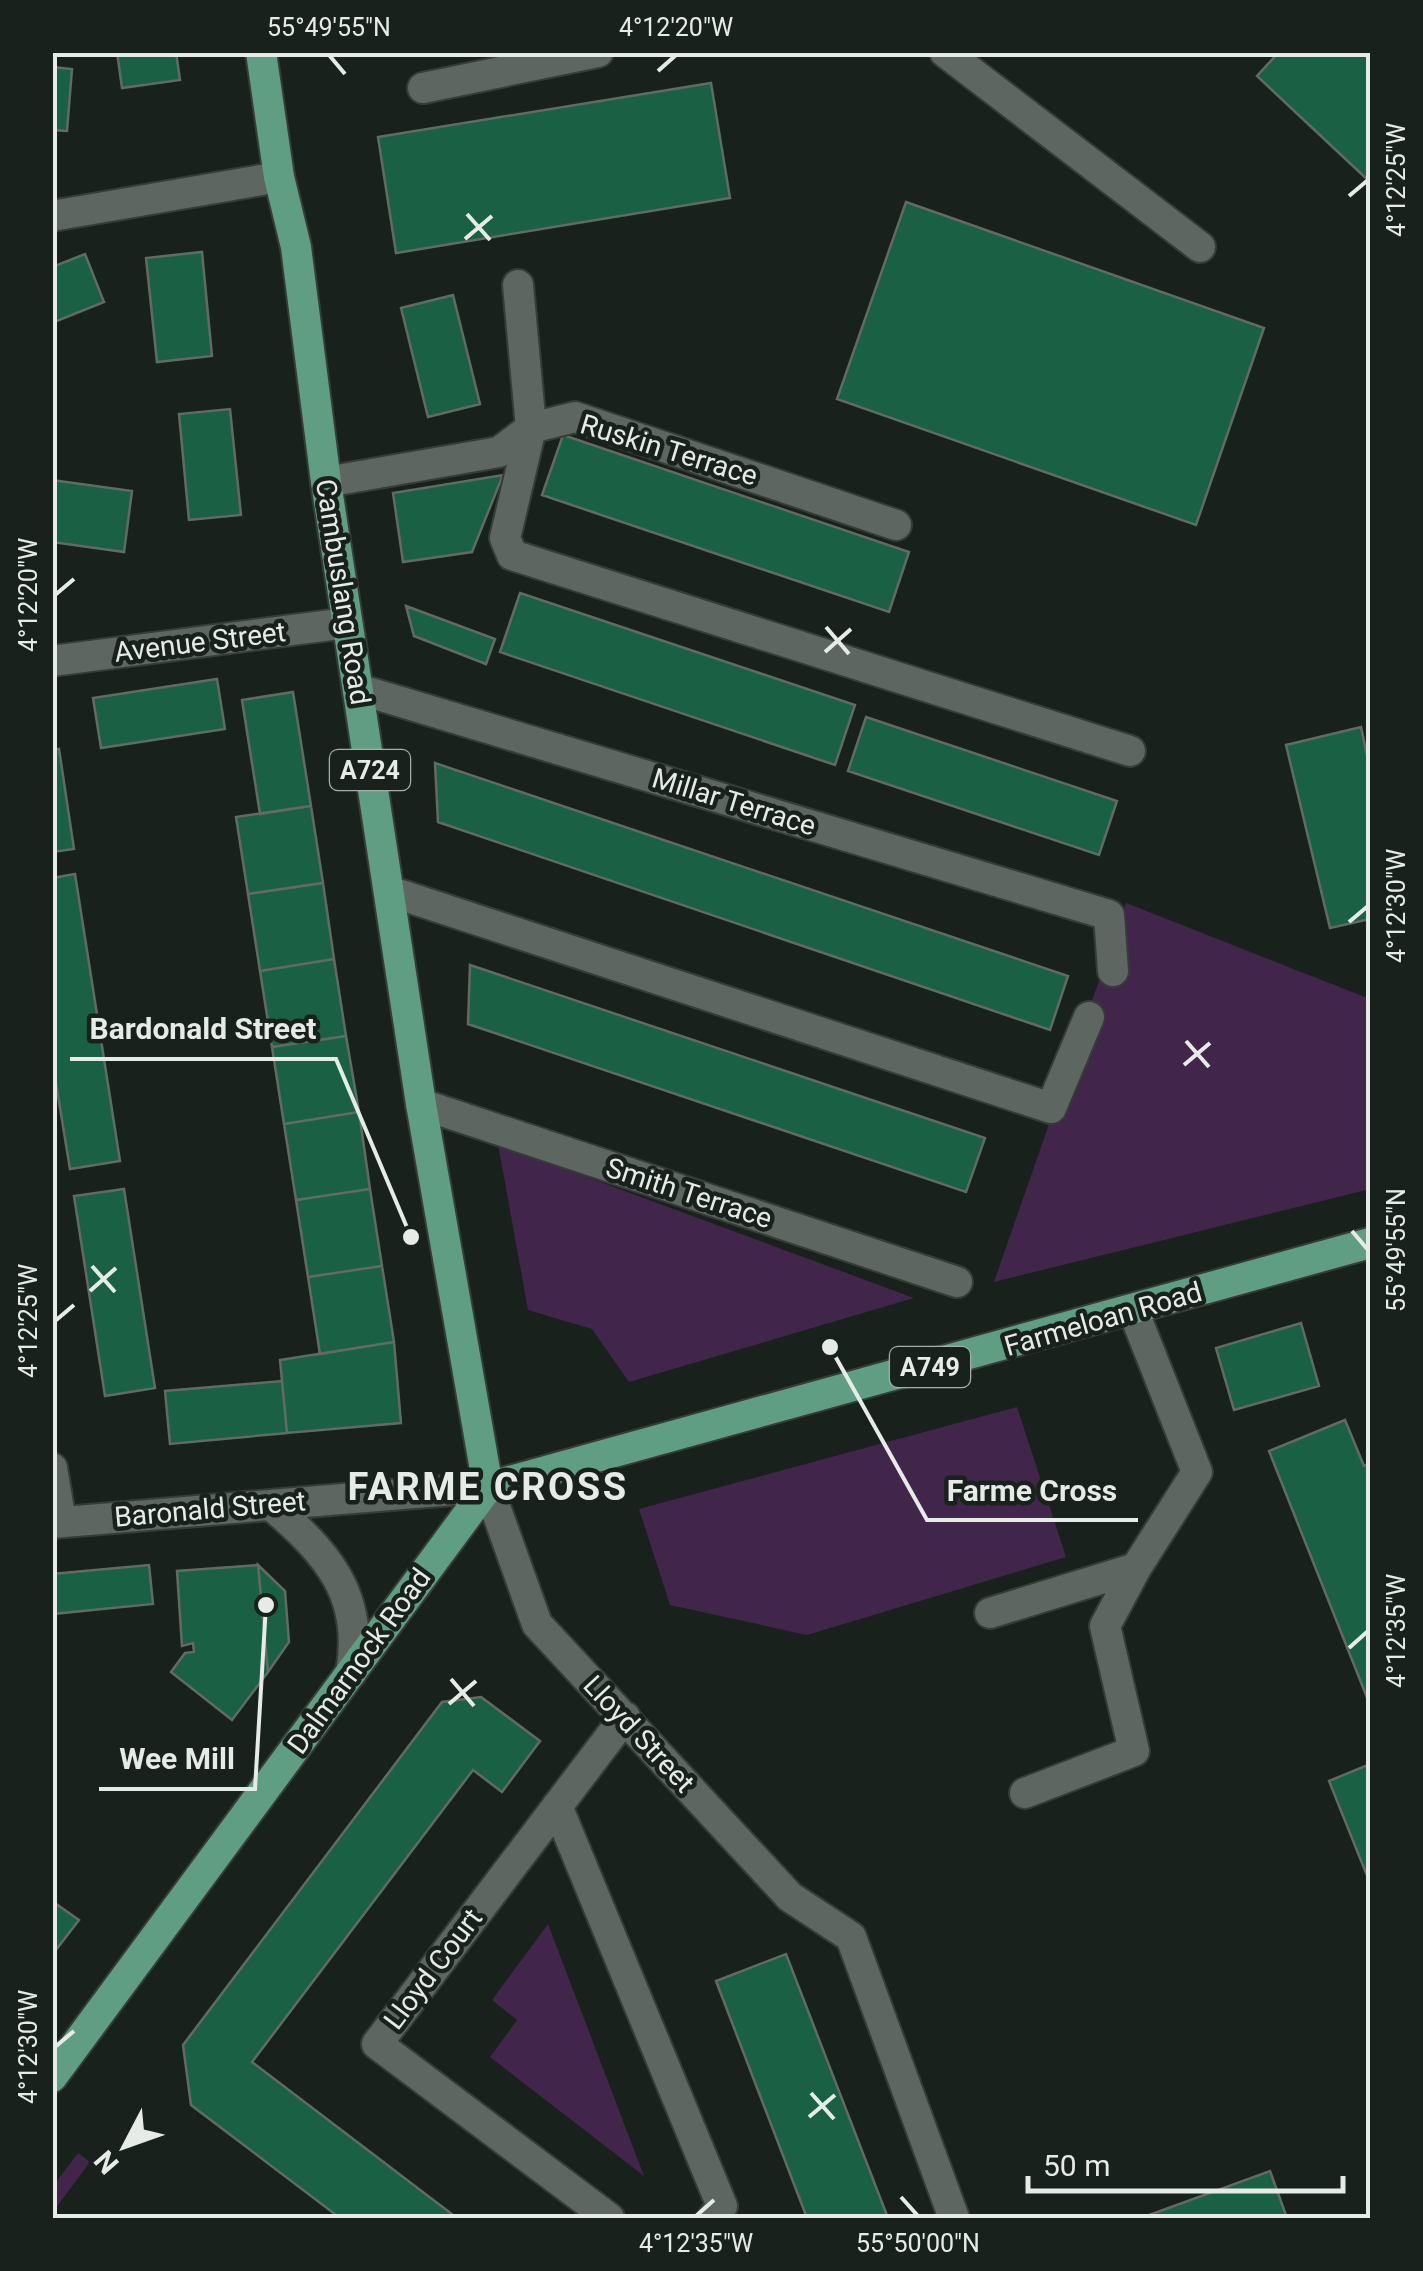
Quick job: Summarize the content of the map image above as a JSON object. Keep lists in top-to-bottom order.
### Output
{
  "streets": {
    "main road": [
      "Cambuslang Road",
      "A724",
      "Farmeloan Road",
      "A749",
      "Dalmarnock Road"
    ],
    "street": [
      "Ruskin Terrace",
      "Avenue Street",
      "Millar Terrace",
      "Smith Terrace",
      "Baronald Street",
      "Lloyd Street",
      "Lloyd Court"
    ]
  },
  "crossings": [
    ["Ruskin Terrace", "Cambuslang Road"],
    ["Cambuslang Road", "Avenue Street"],
    ["Cambuslang Road", "Millar Terrace"],
    ["Cambuslang Road", "Smith Terrace"],
    ["Cambuslang Road", "Farmeloan Road"],
    ["Cambuslang Road", "Baronald Street"],
    ["Cambuslang Road", "Dalmarnock Road"],
    ["Cambuslang Road", "Lloyd Street"],
    ["Farmeloan Road", "Baronald Street"],
    ["Farmeloan Road", "Dalmarnock Road"],
    ["Farmeloan Road", "Lloyd Street"],
    ["Baronald Street", "Dalmarnock Road"],
    ["Baronald Street", "Lloyd Street"],
    ["Dalmarnock Road", "Lloyd Street"],
    ["Lloyd Street", "Lloyd Court"]
  ],
  "districts": ["FARME CROSS"],
  "places": ["Bardonald Street", "Farme Cross", "Wee Mill"],
  "scale_bar": "50 m",
  "north": "bottom left",
  "coordinates": [
    "55°49'55\"N",
    "4°12'20\"W",
    "4°12'25\"W",
    "4°12'30\"W",
    "4°12'35\"W",
    "55°50'00\"N"
  ]
}
